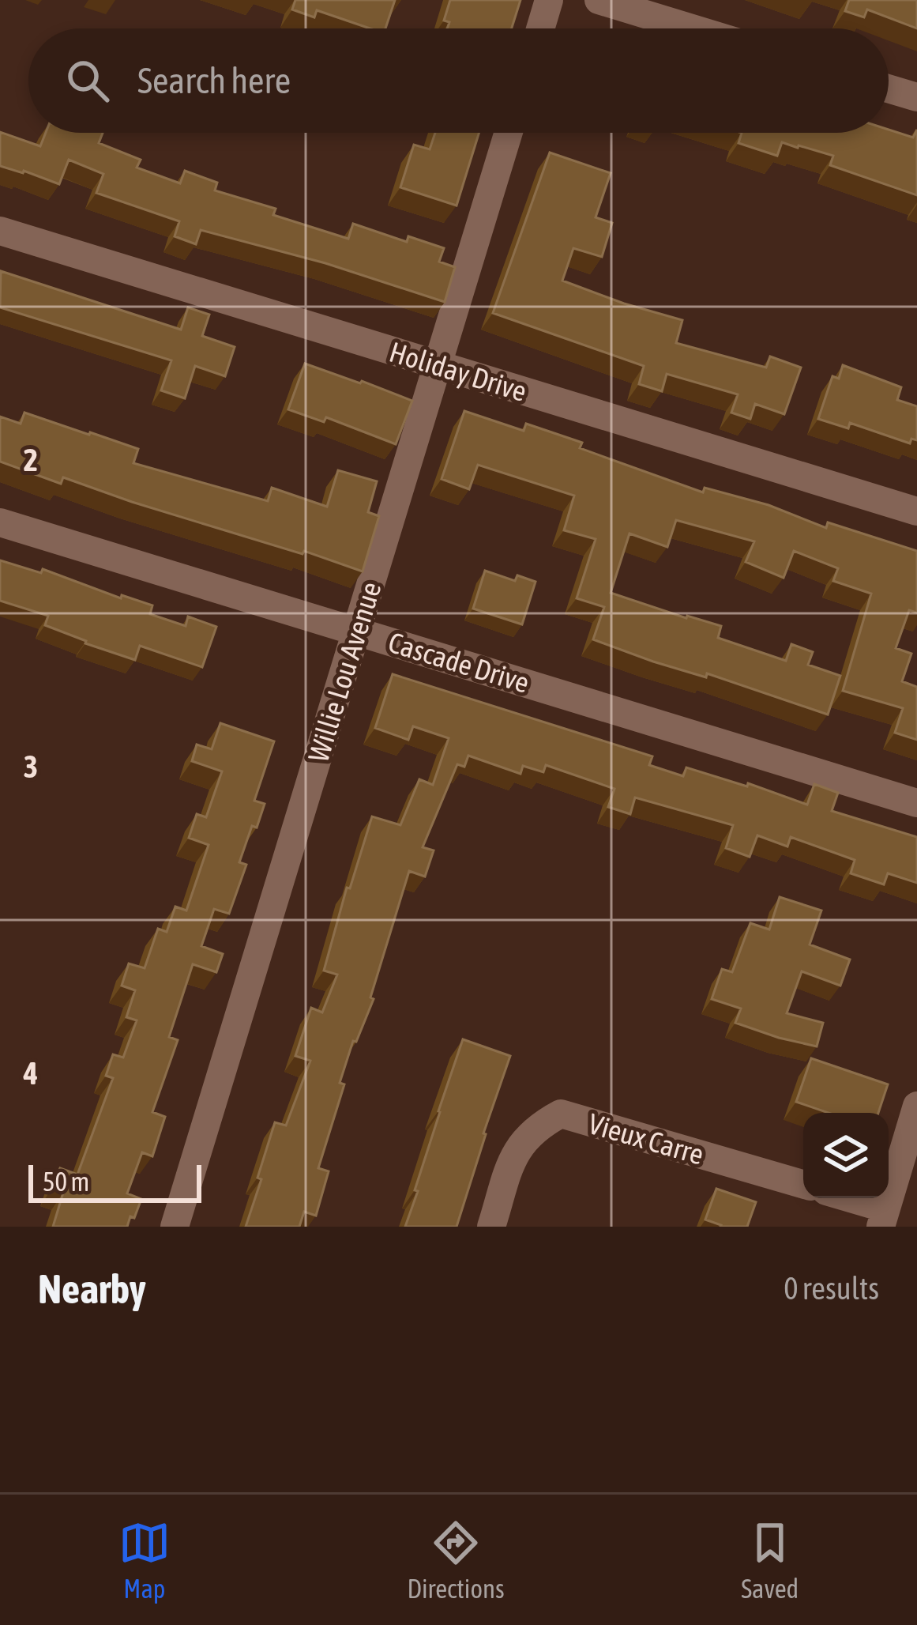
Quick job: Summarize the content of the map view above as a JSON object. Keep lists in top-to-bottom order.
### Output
{
  "streets": {
    "street": [
      "Holiday Drive",
      "Cascade Drive",
      "Willie Lou Avenue",
      "Vieux Carre"
    ]
  },
  "crossings": [
    ["Holiday Drive", "Willie Lou Avenue"],
    ["Cascade Drive", "Willie Lou Avenue"]
  ],
  "scale_bar": "50 m",
  "page": {
    "search": "Search here",
    "scale": "50 m",
    "heading": ["Nearby", "0 results"],
    "nav": ["Map", "Directions", "Saved"]
  },
  "grid": {
    "rows": ["2", "3", "4"]
  }
}
